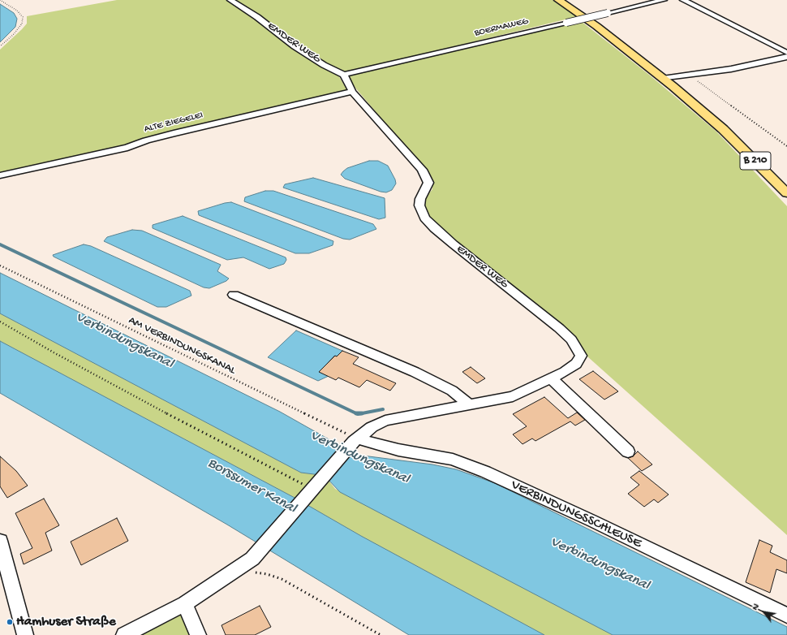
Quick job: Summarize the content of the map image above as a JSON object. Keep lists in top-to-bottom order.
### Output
{
  "streets": {
    "main road": ["B 210"],
    "street": [
      "BOERMAWEG",
      "EMDER WEG",
      "ALTE ZIEGELEI",
      "VERBINDUNGSSCHLEUSE"
    ],
    "path": ["AM VERBINDUNGSKANAL"]
  },
  "crossings": [
    ["BOERMAWEG", "EMDER WEG"],
    ["EMDER WEG", "ALTE ZIEGELEI"],
    ["EMDER WEG", "AM VERBINDUNGSKANAL"],
    ["EMDER WEG", "VERBINDUNGSSCHLEUSE"],
    ["AM VERBINDUNGSKANAL", "VERBINDUNGSSCHLEUSE"]
  ],
  "water": ["Verbindungskanal", "Borssumer Kanal"],
  "places": ["Hamhuser Straße"],
  "north": "top left"
}
